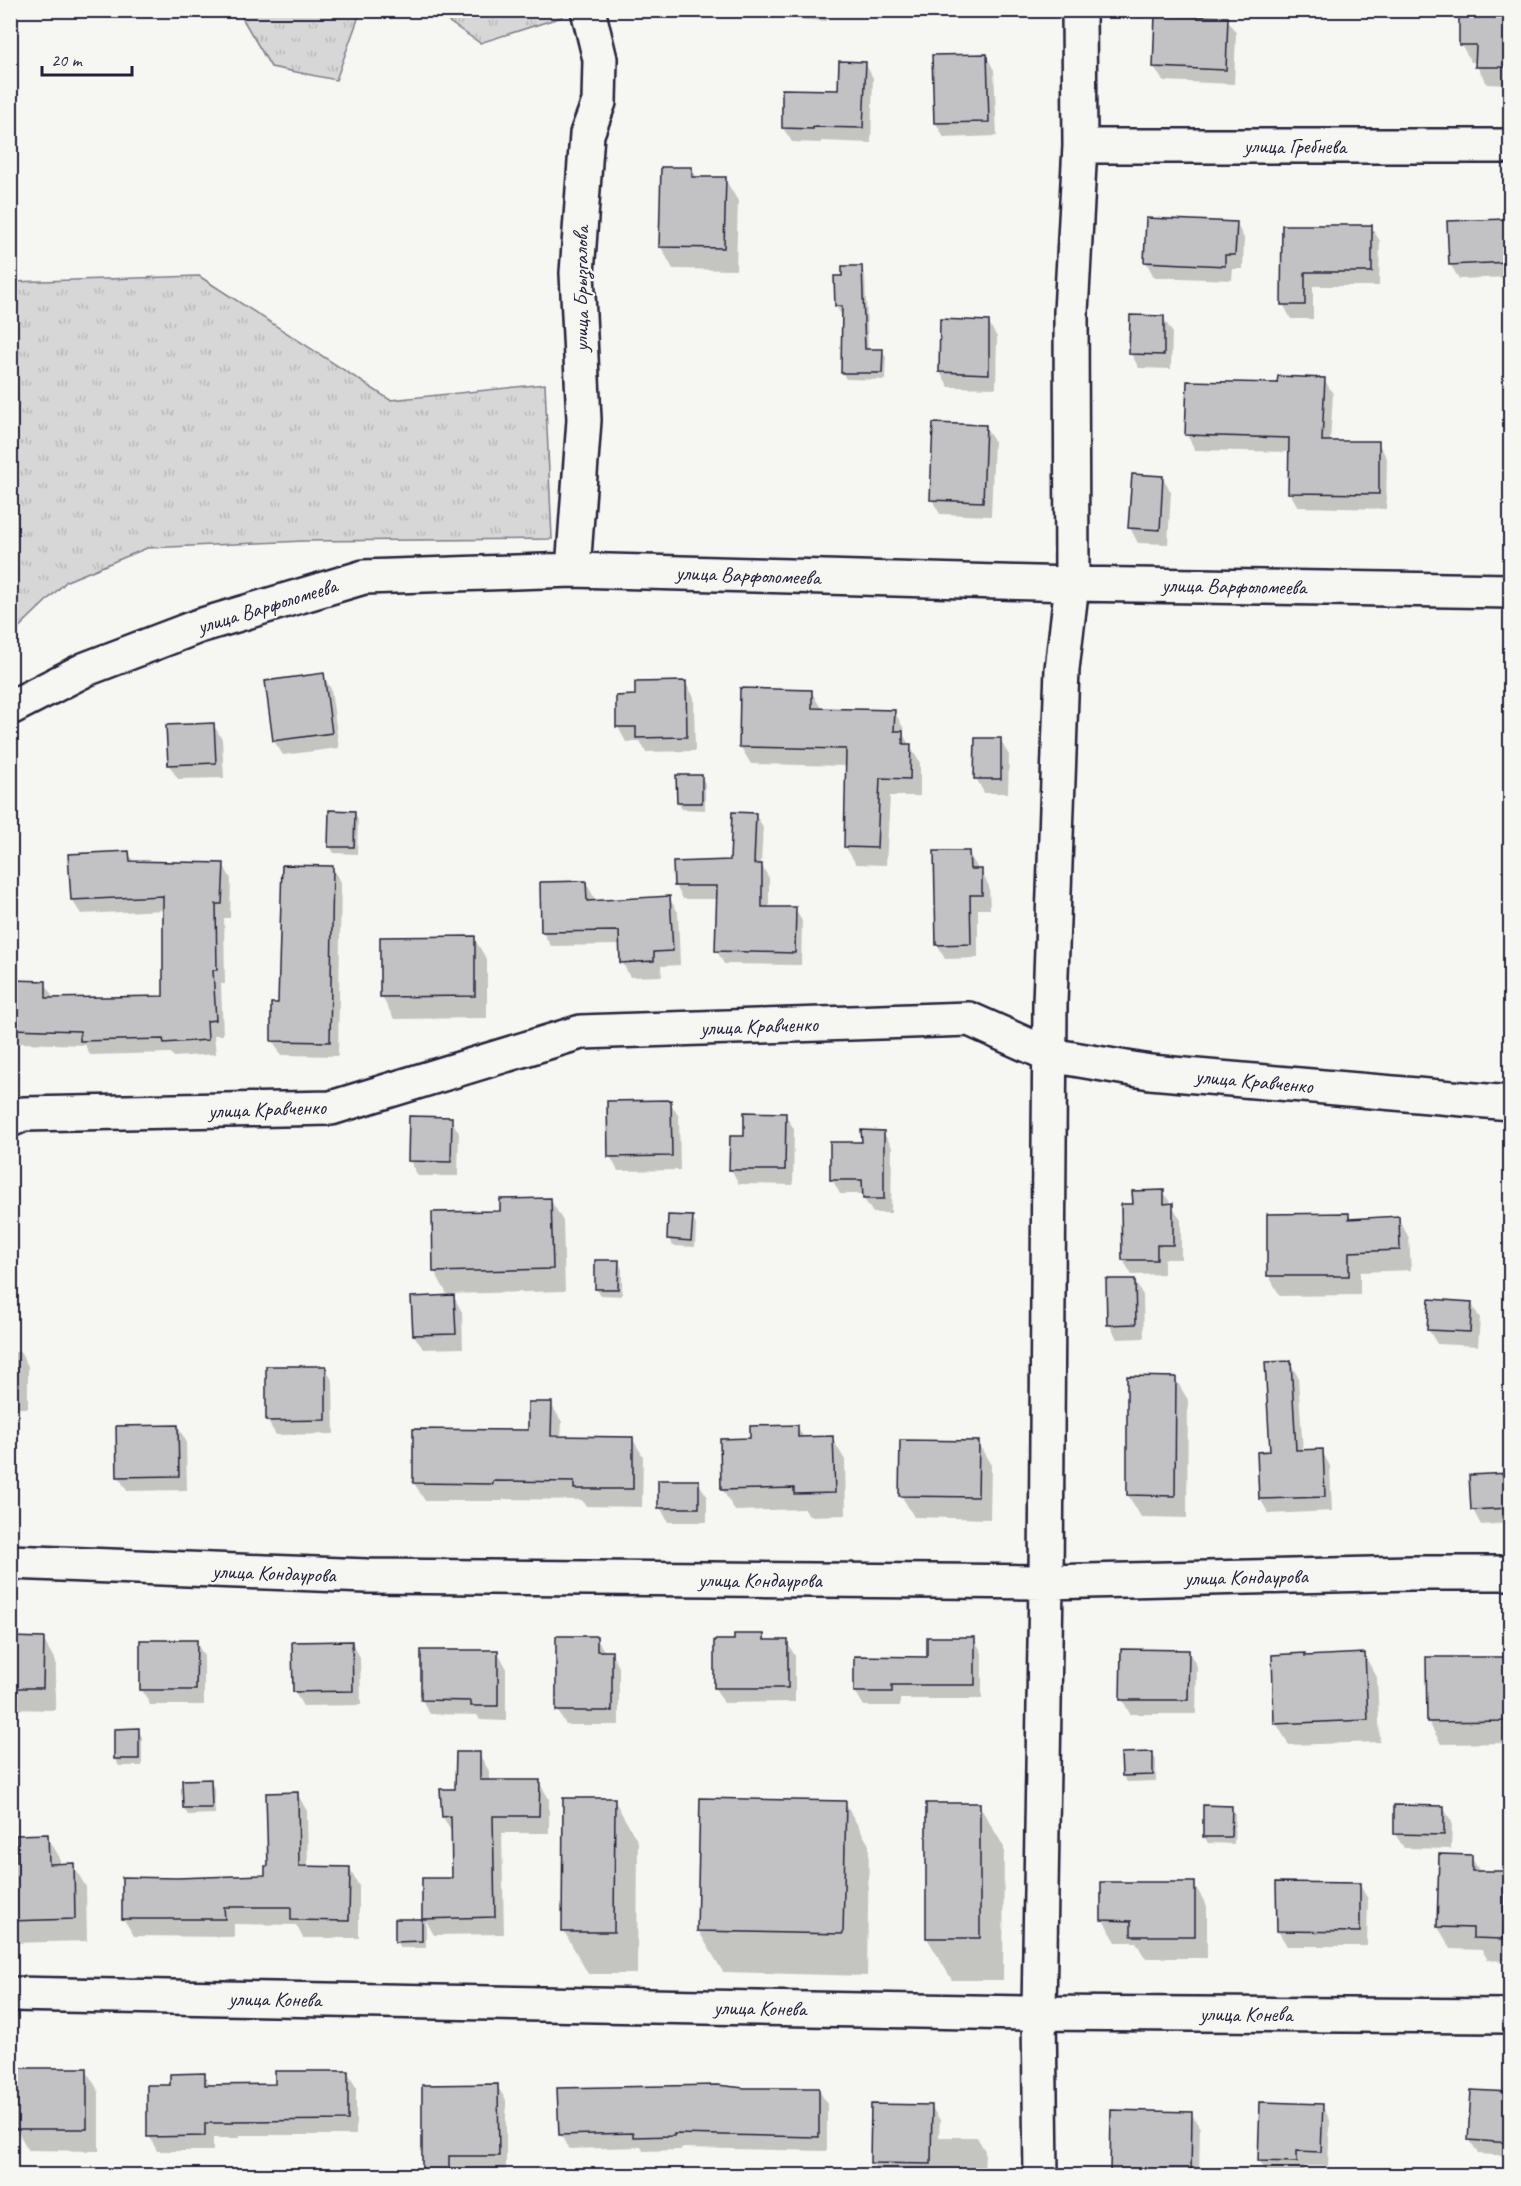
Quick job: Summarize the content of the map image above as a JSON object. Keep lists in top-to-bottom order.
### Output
{
  "streets": {
    "street": [
      "улица Гребнева",
      "улица Брызгалова",
      "улица Варфоломеева",
      "улица Кравченко",
      "улица Кондаурова",
      "улица Конева"
    ]
  },
  "crossings": [
    ["улица Брызгалова", "улица Варфоломеева"]
  ],
  "scale_bar": "20 m"
}
